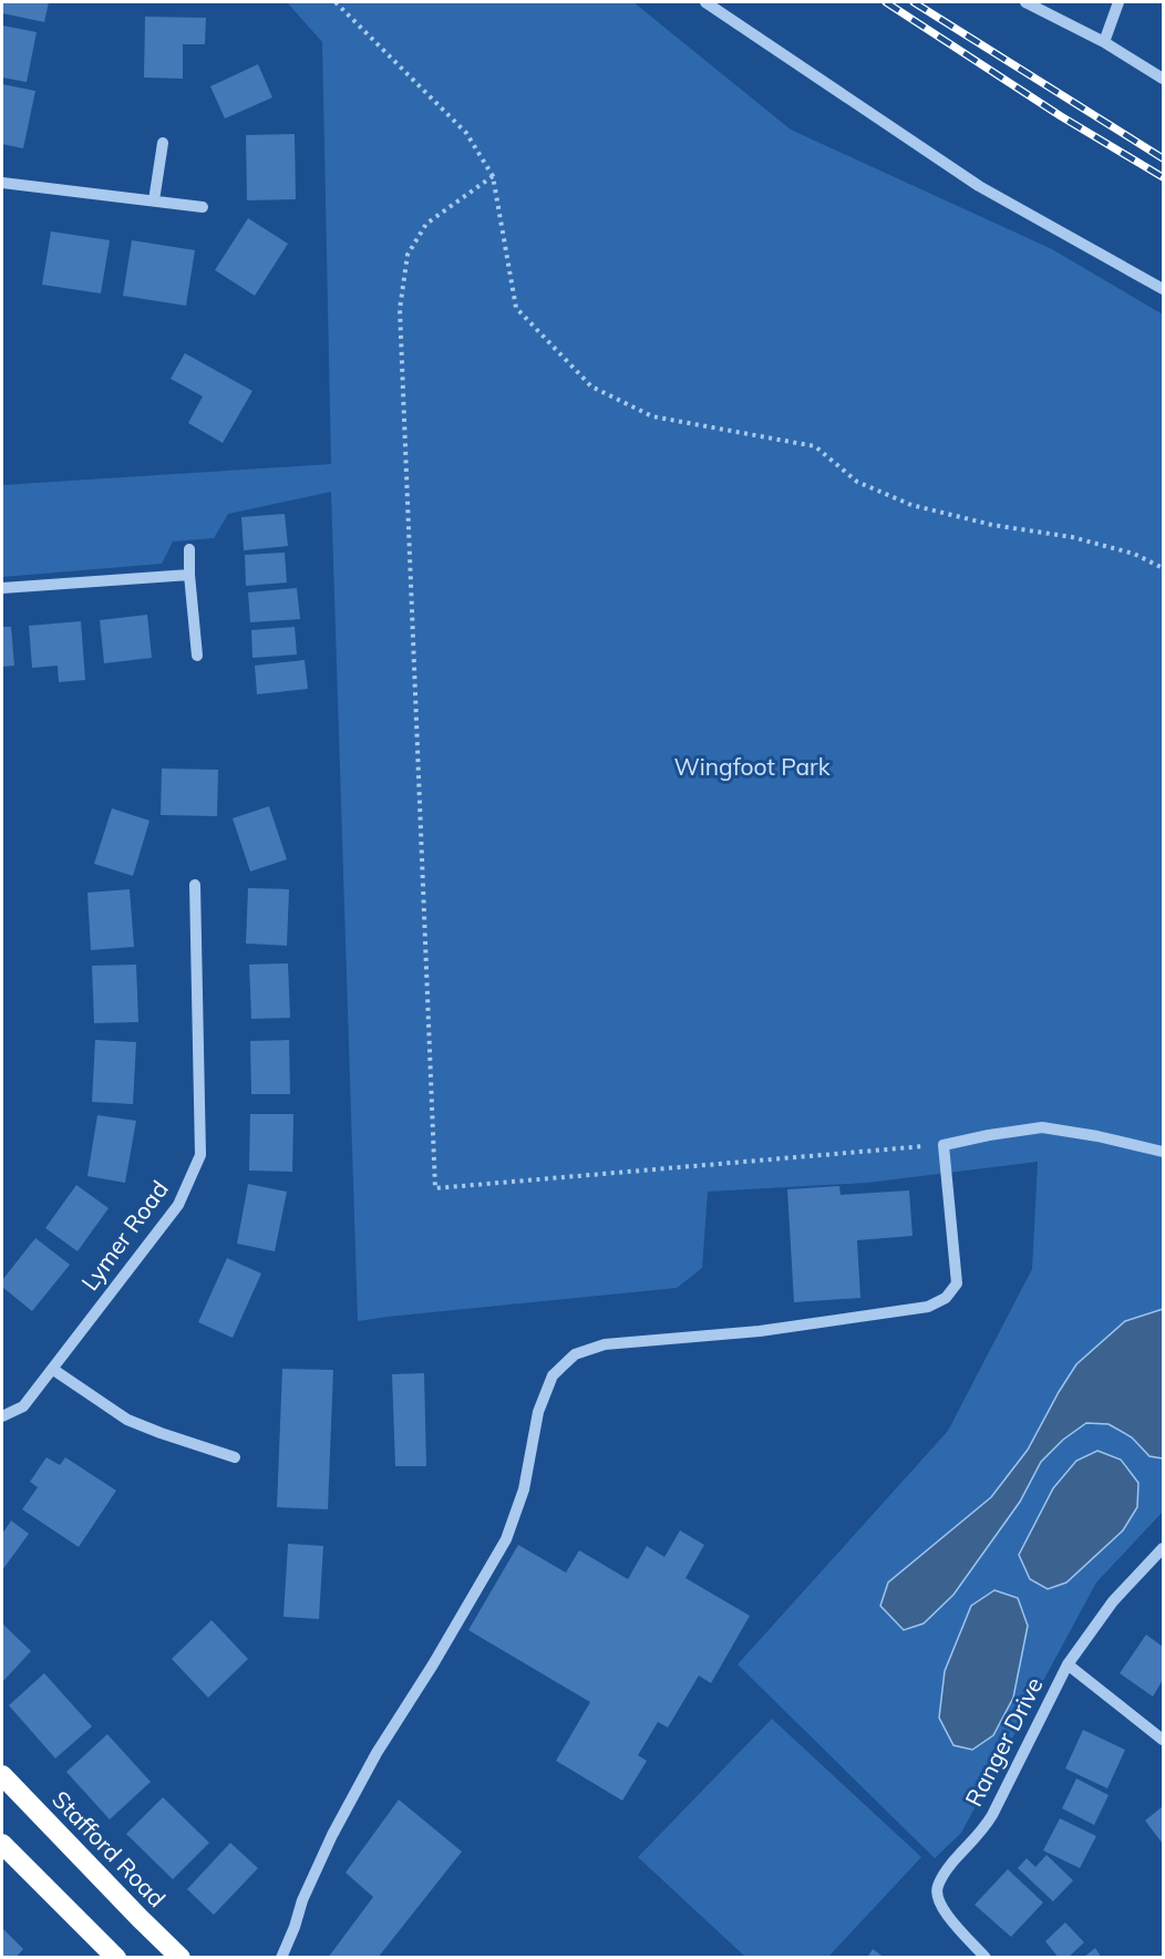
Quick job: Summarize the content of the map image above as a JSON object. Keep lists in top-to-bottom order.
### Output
{
  "streets": {
    "highway": ["Stafford Road"],
    "street": ["Lymer Road", "Ranger Drive"]
  },
  "parks": ["Wingfoot Park"]
}
